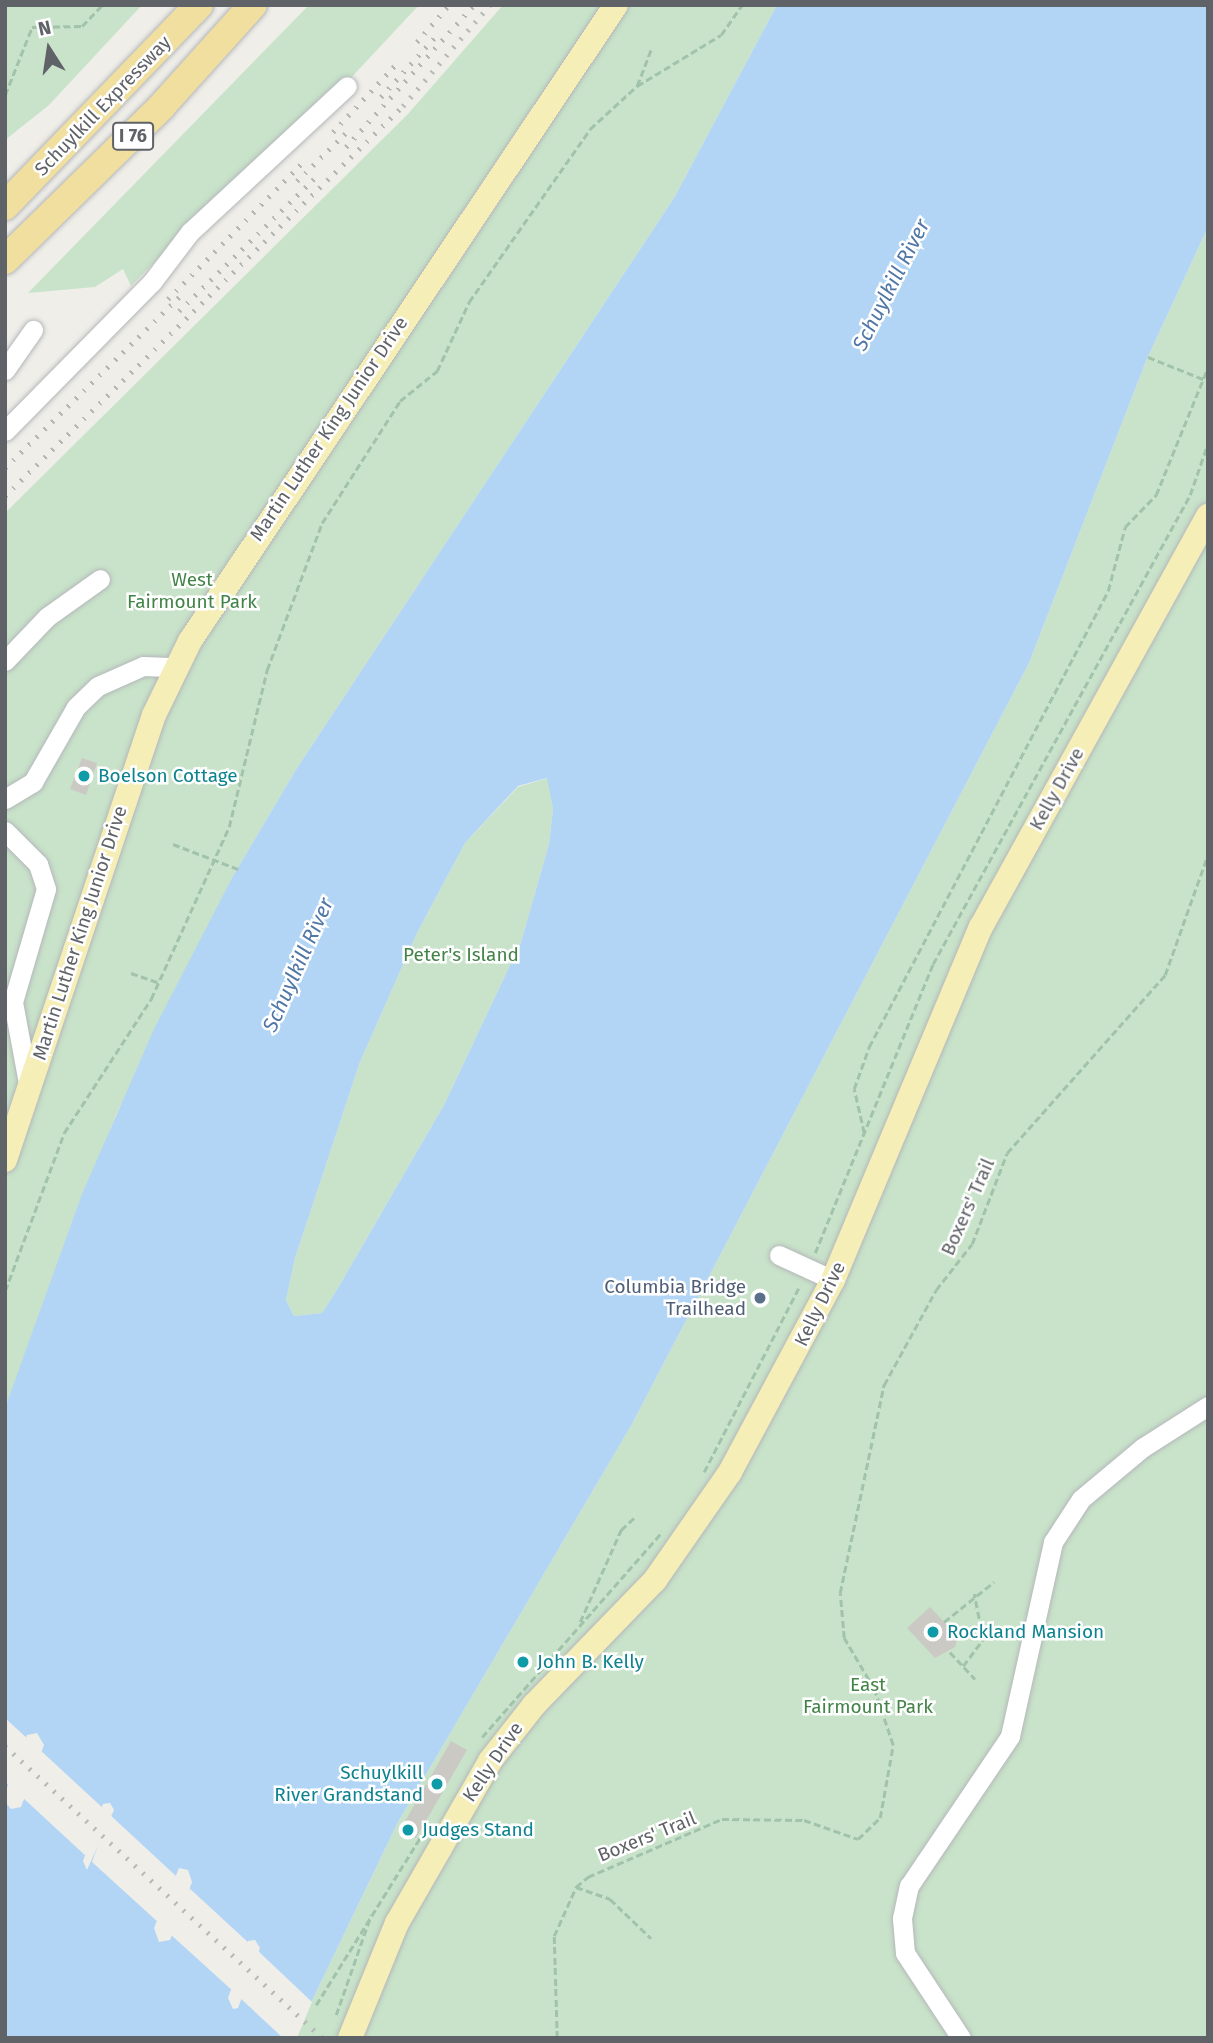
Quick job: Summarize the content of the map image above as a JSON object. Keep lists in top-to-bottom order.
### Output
{
  "streets": {
    "highway": ["Schuylkill Expressway", "I 76"],
    "main road": ["Martin Luther King Junior Drive", "Kelly Drive"],
    "path": ["Boxers' Trail"]
  },
  "water": ["Schuylkill River"],
  "parks": ["West Fairmount Park", "Peter's Island", "East Fairmount Park"],
  "places": [
    "Boelson Cottage",
    "Columbia Bridge Trailhead",
    "Rockland Mansion",
    "John B. Kelly",
    "Schuylkill River Grandstand",
    "Judges Stand"
  ],
  "north": "top"
}
